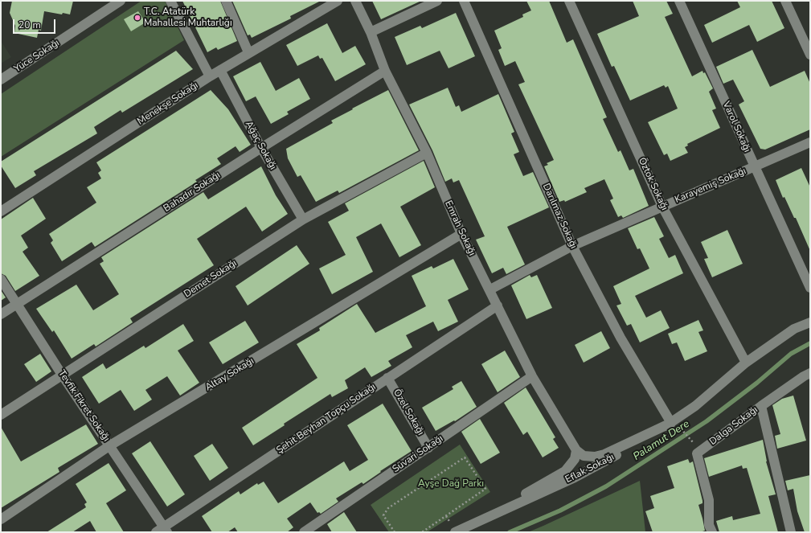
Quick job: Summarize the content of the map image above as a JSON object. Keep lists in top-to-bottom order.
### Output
{
  "streets": {
    "street": [
      "Yüce Sokağı",
      "Menekşe Sokağı",
      "Varol Sokağı",
      "Ağaç Sokağı",
      "Öztok Sokağı",
      "Karayemiş Sokağı",
      "Bahadır Sokağı",
      "Darılmaz Sokağı",
      "Emrah Sokağı",
      "Demet Sokağı",
      "Altay Sokağı",
      "Tevfik Fikret Sokağı",
      "Özel Sokağı",
      "Şehit Beyhan Topçu Sokağı",
      "Dalga Sokağı",
      "Süvari Sokağı",
      "Eflak Sokağı"
    ]
  },
  "crossings": [
    ["Menekşe Sokağı", "Ağaç Sokağı"],
    ["Varol Sokağı", "Karayemiş Sokağı"],
    ["Ağaç Sokağı", "Bahadır Sokağı"],
    ["Ağaç Sokağı", "Demet Sokağı"],
    ["Öztok Sokağı", "Karayemiş Sokağı"],
    ["Öztok Sokağı", "Eflak Sokağı"],
    ["Karayemiş Sokağı", "Darılmaz Sokağı"],
    ["Karayemiş Sokağı", "Emrah Sokağı"],
    ["Bahadır Sokağı", "Emrah Sokağı"],
    ["Bahadır Sokağı", "Tevfik Fikret Sokağı"],
    ["Darılmaz Sokağı", "Eflak Sokağı"],
    ["Emrah Sokağı", "Demet Sokağı"],
    ["Emrah Sokağı", "Altay Sokağı"],
    ["Emrah Sokağı", "Şehit Beyhan Topçu Sokağı"],
    ["Emrah Sokağı", "Süvari Sokağı"],
    ["Demet Sokağı", "Tevfik Fikret Sokağı"],
    ["Altay Sokağı", "Tevfik Fikret Sokağı"],
    ["Tevfik Fikret Sokağı", "Şehit Beyhan Topçu Sokağı"],
    ["Özel Sokağı", "Şehit Beyhan Topçu Sokağı"],
    ["Özel Sokağı", "Süvari Sokağı"]
  ],
  "water": ["Palamut Dere"],
  "parks": ["Ayşe Dağ Parkı"],
  "places": ["T.C. Atatürk Mahallesi Muhtarlığı"],
  "scale_bar": "20 m"
}
